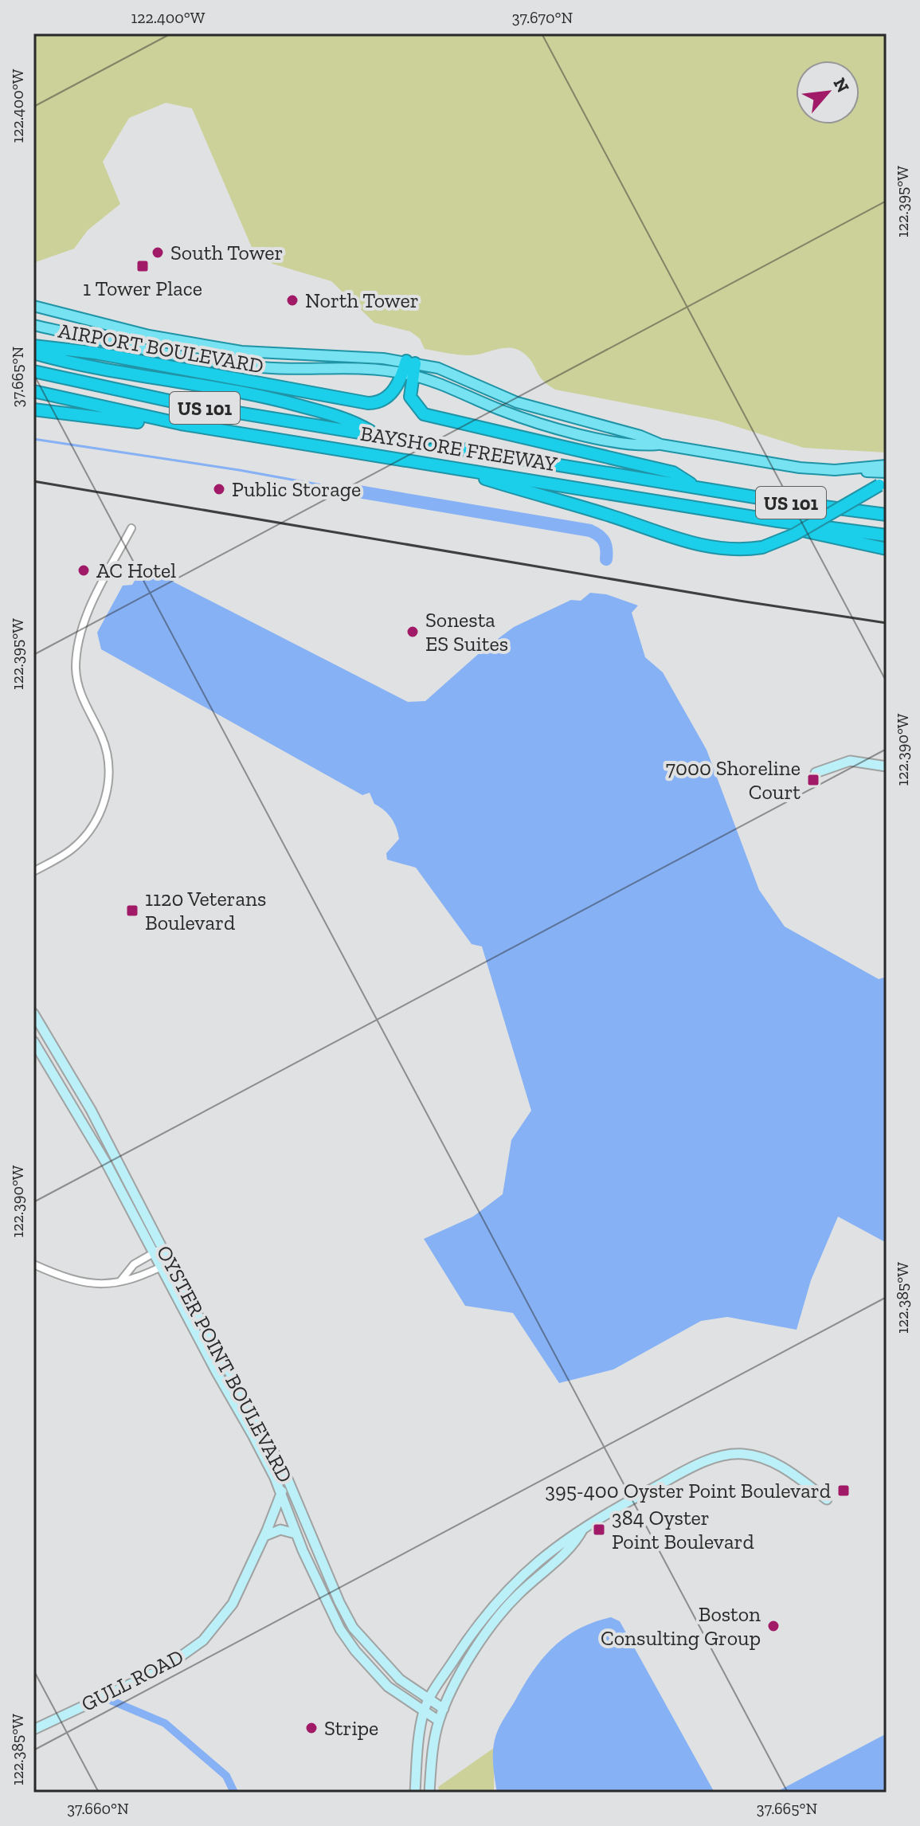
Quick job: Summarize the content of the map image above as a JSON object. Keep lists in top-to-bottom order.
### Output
{
  "streets": {
    "highway": ["US 101", "BAYSHORE FREEWAY"],
    "main road": ["AIRPORT BOULEVARD"],
    "street": ["OYSTER POINT BOULEVARD", "GULL ROAD"]
  },
  "crossings": [
    ["OYSTER POINT BOULEVARD", "GULL ROAD"]
  ],
  "places": {
    "other": [
      "South Tower",
      "North Tower",
      "Public Storage",
      "AC Hotel",
      "Sonesta ES Suites",
      "Boston Consulting Group",
      "Stripe"
    ],
    "transit": [
      "1 Tower Place",
      "7000 Shoreline Court",
      "1120 Veterans Boulevard",
      "395-400 Oyster Point Boulevard",
      "384 Oyster Point Boulevard"
    ]
  },
  "north": "top right",
  "coordinates": [
    "122.400°W",
    "37.670°N",
    "122.395°W",
    "37.665°N",
    "122.390°W",
    "122.385°W",
    "37.660°N"
  ]
}
